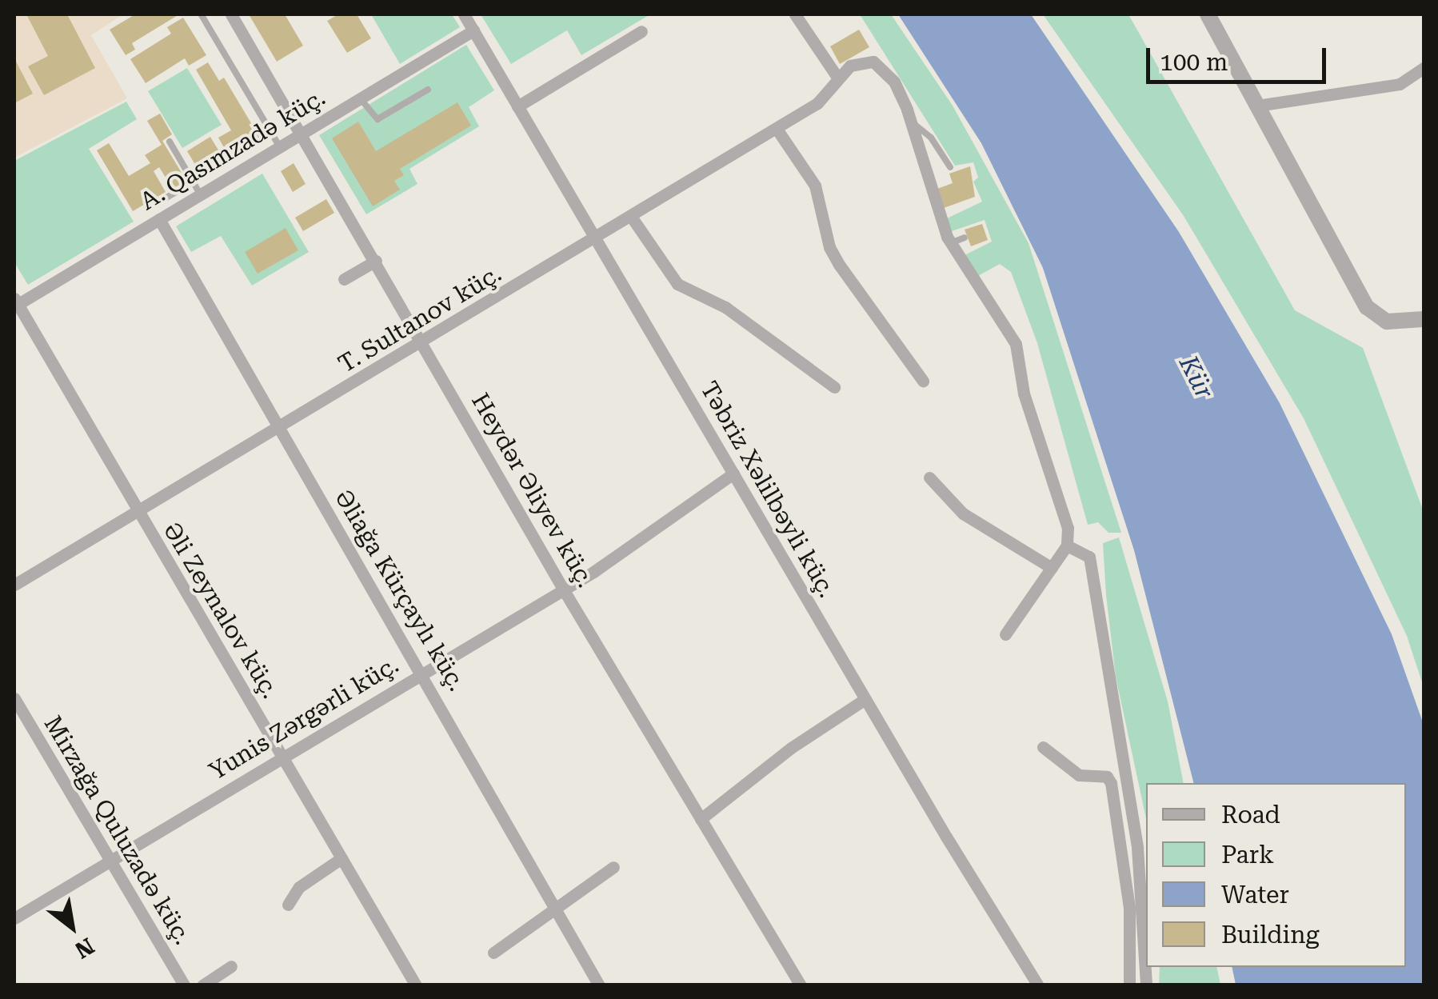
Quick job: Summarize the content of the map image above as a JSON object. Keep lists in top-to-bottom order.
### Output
{
  "streets": {
    "street": [
      "A. Qasımzadə küç.",
      "T. Sultanov küç.",
      "Təbriz Xəlilbəyli küç.",
      "Heydər Əliyev küç.",
      "Əliağa Kürçaylı küç.",
      "Əli Zeynalov küç.",
      "Yunis Zərgərli küç.",
      "Mirzağa Quluzadə küç."
    ]
  },
  "crossings": [
    ["A. Qasımzadə küç.", "Təbriz Xəlilbəyli küç."],
    ["A. Qasımzadə küç.", "Heydər Əliyev küç."],
    ["A. Qasımzadə küç.", "Əliağa Kürçaylı küç."],
    ["A. Qasımzadə küç.", "Əli Zeynalov küç."],
    ["T. Sultanov küç.", "Təbriz Xəlilbəyli küç."],
    ["T. Sultanov küç.", "Heydər Əliyev küç."],
    ["T. Sultanov küç.", "Əliağa Kürçaylı küç."],
    ["T. Sultanov küç.", "Əli Zeynalov küç."],
    ["Təbriz Xəlilbəyli küç.", "Yunis Zərgərli küç."],
    ["Heydər Əliyev küç.", "Yunis Zərgərli küç."],
    ["Əliağa Kürçaylı küç.", "Yunis Zərgərli küç."],
    ["Əli Zeynalov küç.", "Yunis Zərgərli küç."],
    ["Yunis Zərgərli küç.", "Mirzağa Quluzadə küç."]
  ],
  "water": ["Kür"],
  "legend": [
    "Road",
    "Park",
    "Water",
    "Building"
  ],
  "scale_bar": "100 m",
  "north": "bottom right"
}
